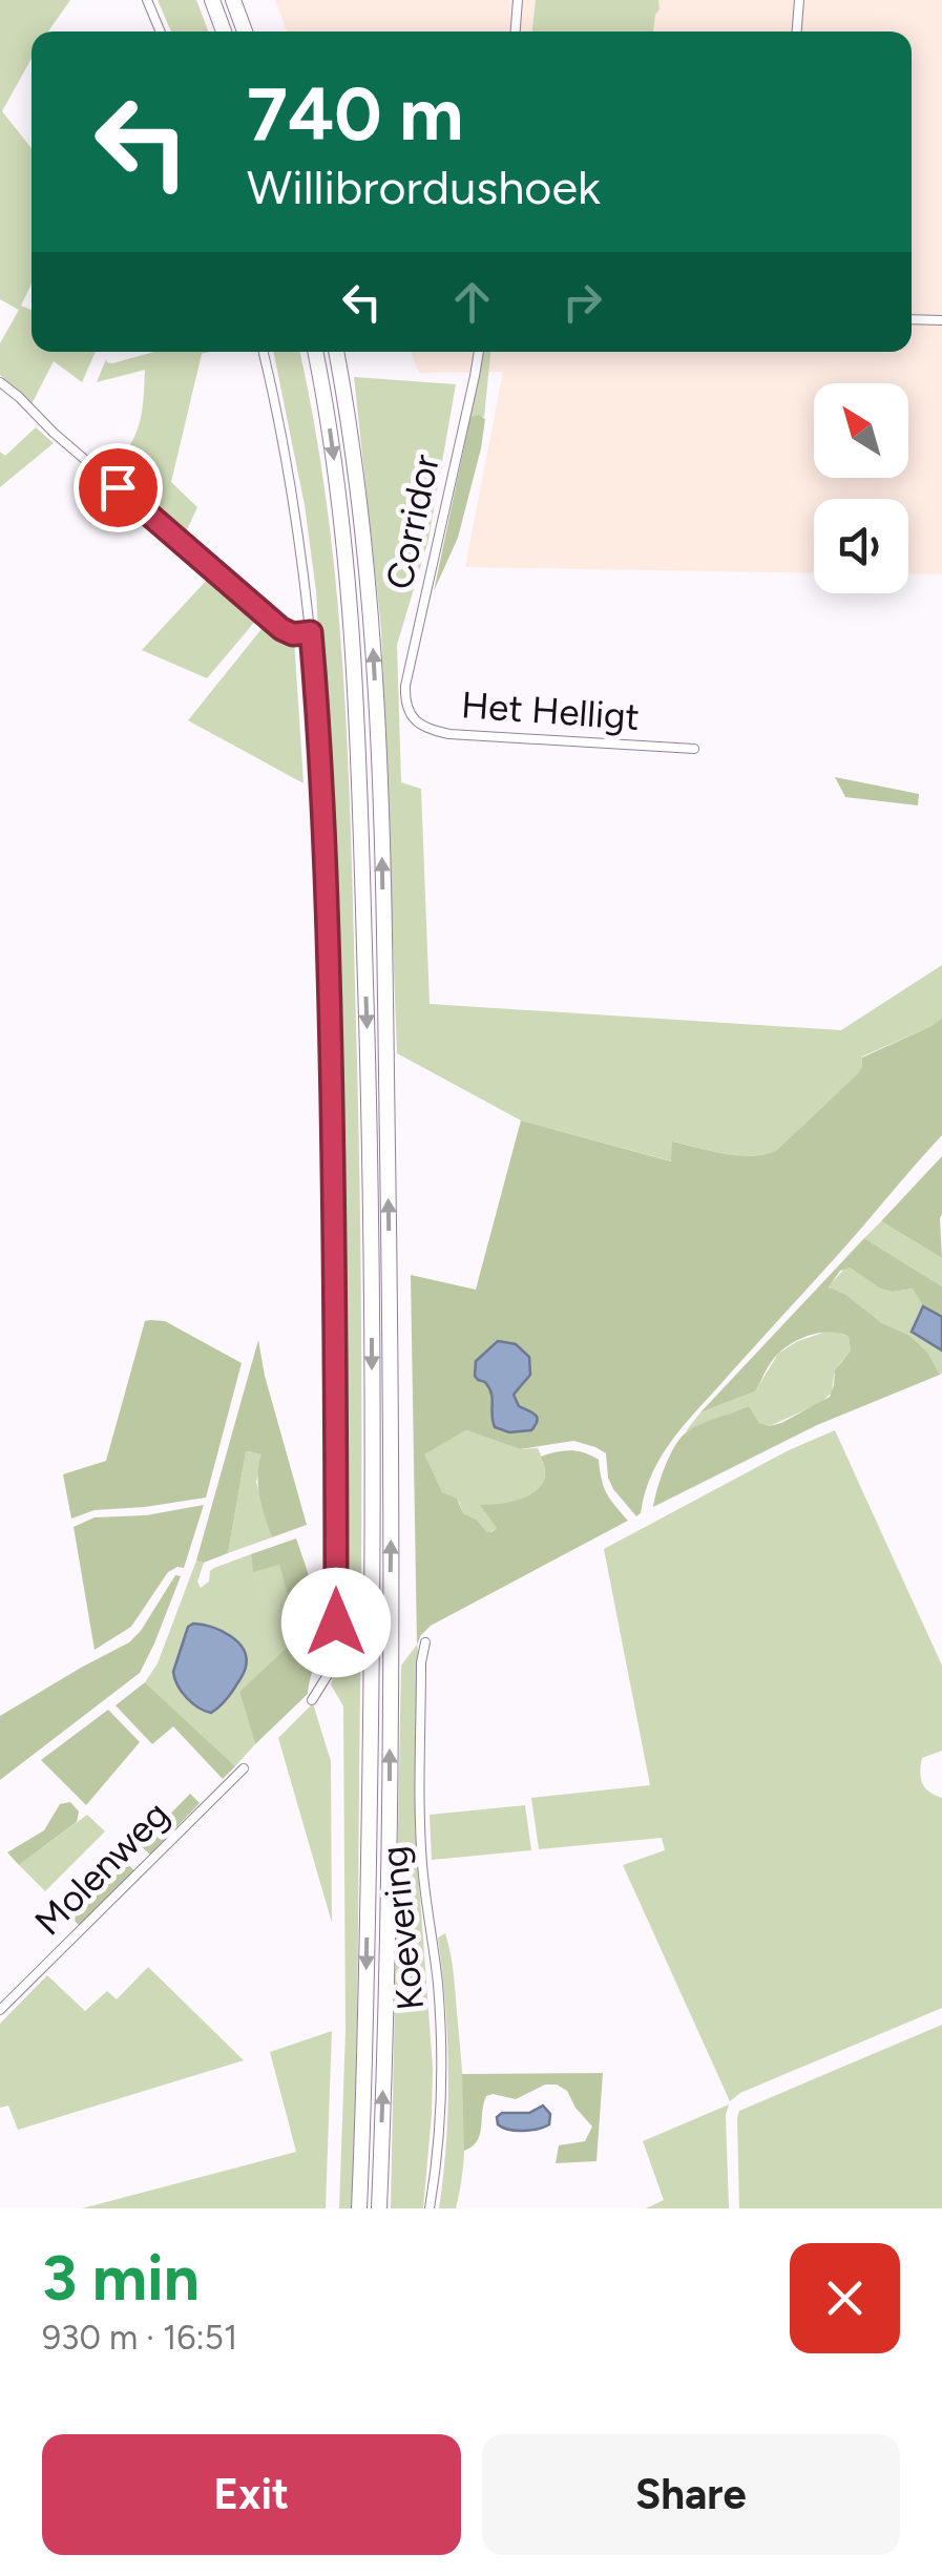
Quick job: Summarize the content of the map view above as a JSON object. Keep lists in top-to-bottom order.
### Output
{
  "streets": {
    "street": [
      "Corridor",
      "Het Helligt",
      "Molenweg",
      "Koevering"
    ]
  },
  "crossings": [
    ["Corridor", "Het Helligt"]
  ],
  "north": "top left",
  "page": {
    "turn": ["740 m", "Willibrordushoek"],
    "heading": ["3 min", "930 m · 16:51"],
    "buttons": ["Exit", "Share"]
  }
}
